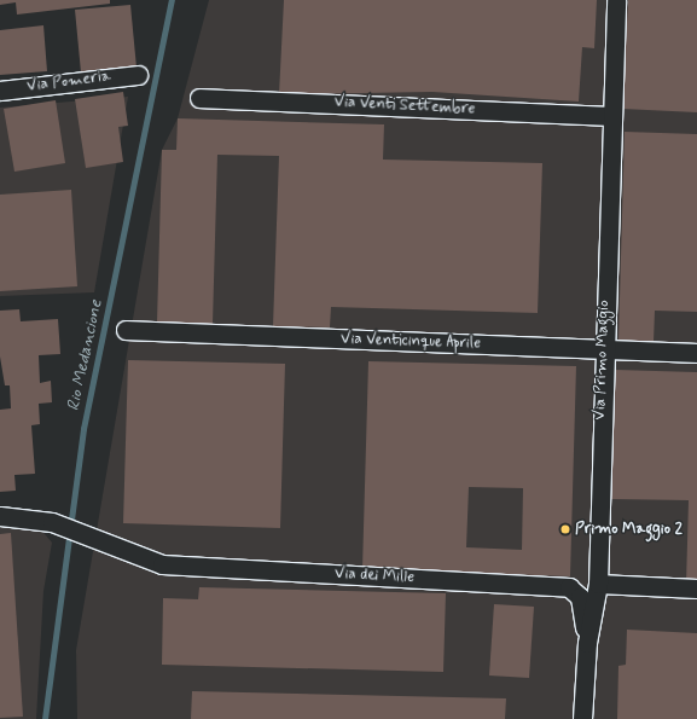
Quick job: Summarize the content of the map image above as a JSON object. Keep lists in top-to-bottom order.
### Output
{
  "streets": {
    "street": [
      "Via Pomeria",
      "Via Venti Settembre",
      "Via Venticinque Aprile",
      "Via Primo Maggio",
      "Via dei Mille"
    ]
  },
  "crossings": [
    ["Via Venti Settembre", "Via Primo Maggio"],
    ["Via Venticinque Aprile", "Via Primo Maggio"],
    ["Via Primo Maggio", "Via dei Mille"]
  ],
  "water": ["Rio Medancione"],
  "places": ["Primo Maggio 2"]
}
